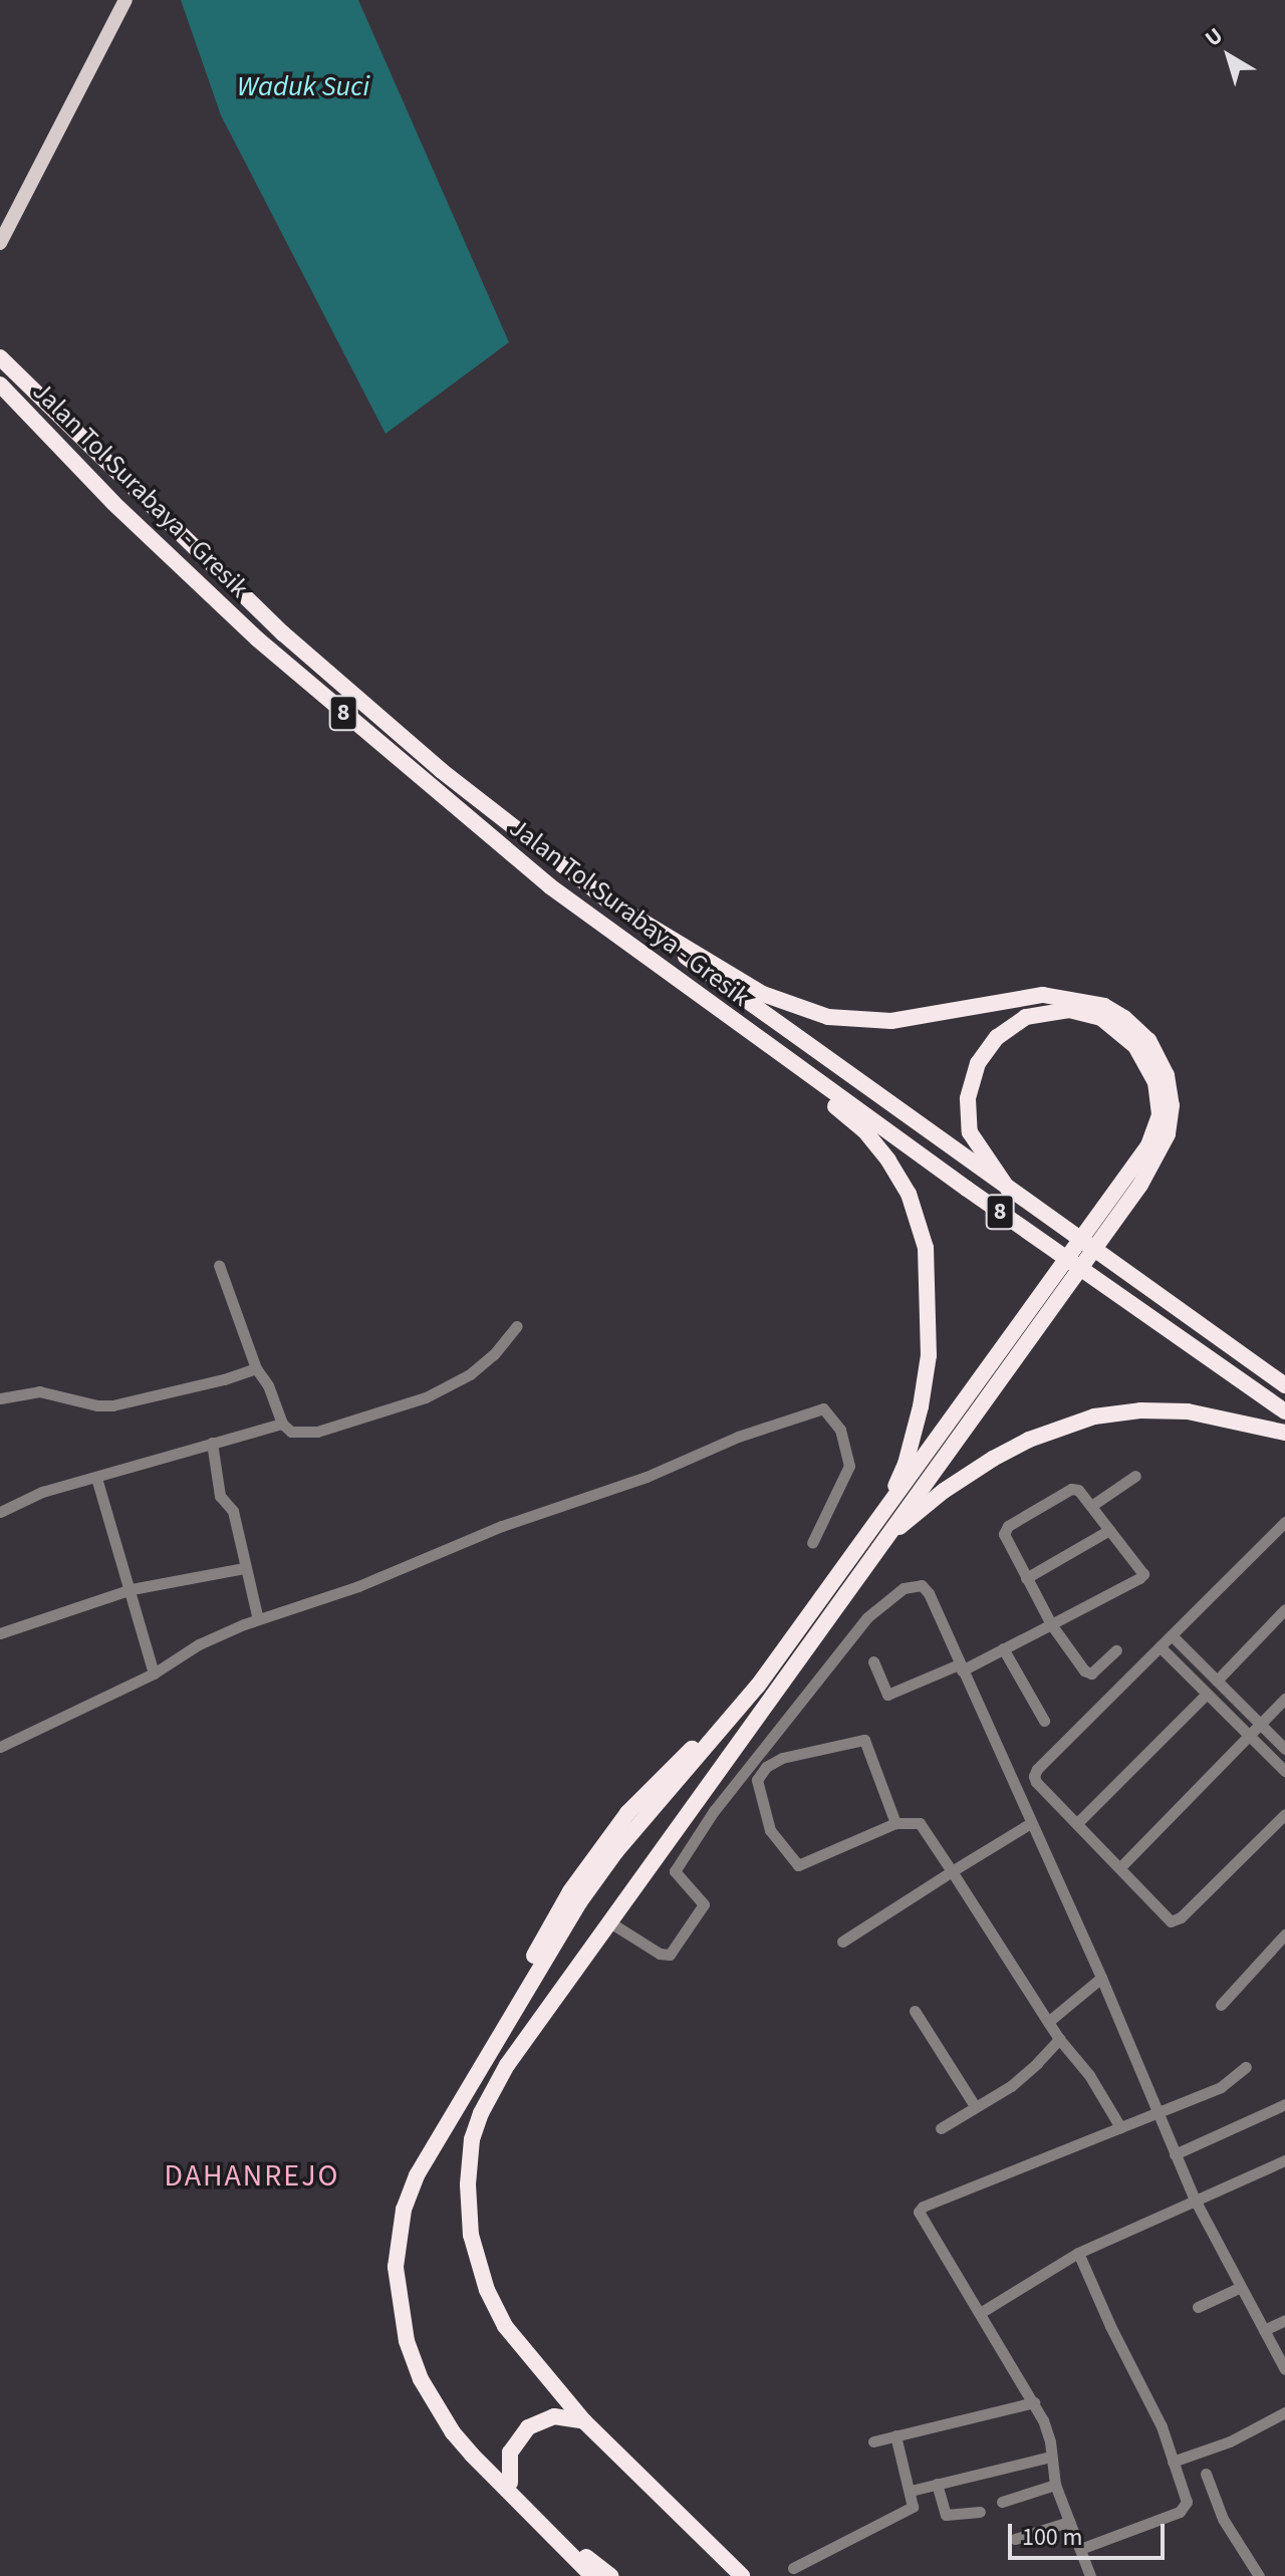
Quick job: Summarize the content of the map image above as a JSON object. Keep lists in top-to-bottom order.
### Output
{
  "streets": {
    "highway": ["Jalan Tol Surabaya - Gresik", "8"]
  },
  "districts": ["DAHANREJO"],
  "water": ["Waduk Suci"],
  "scale_bar": "100 m",
  "north": "top left"
}
